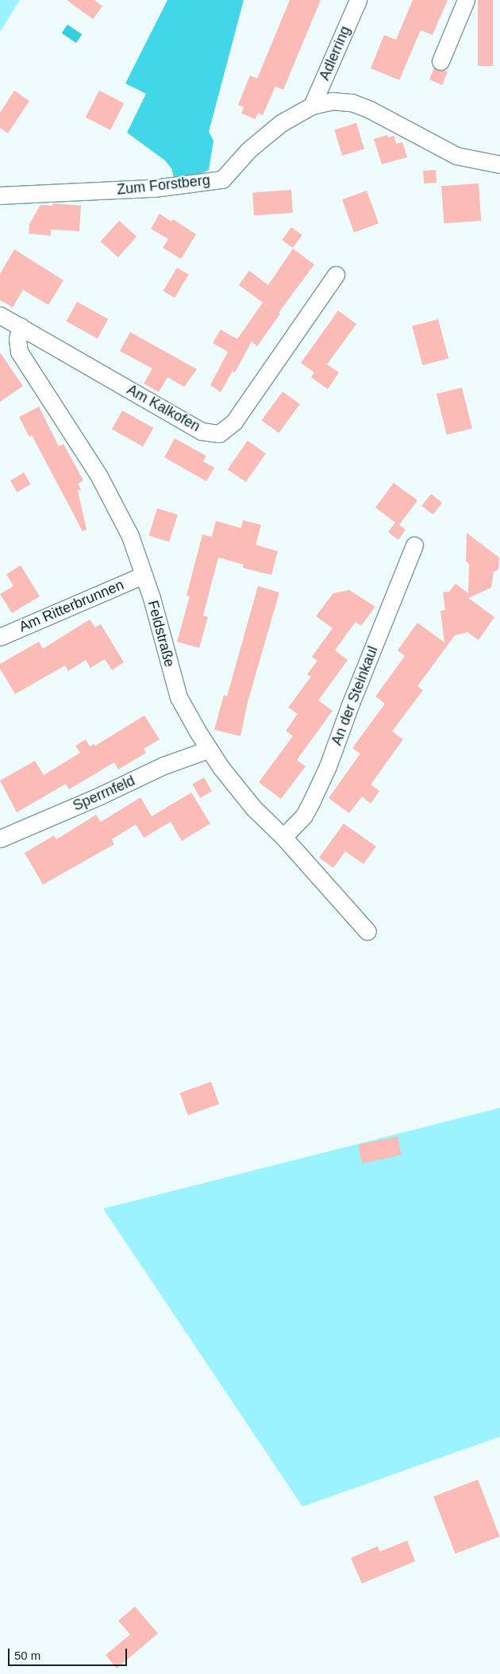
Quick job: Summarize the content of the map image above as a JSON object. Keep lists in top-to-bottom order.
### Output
{
  "streets": {
    "street": [
      "Adlerring",
      "Zum Forstberg",
      "Am Kalkofen",
      "Am Ritterbrunnen",
      "Feldstraße",
      "An der Steinkaul",
      "Sperrnfeld"
    ]
  },
  "crossings": [
    ["Adlerring", "Zum Forstberg"],
    ["Am Kalkofen", "Feldstraße"],
    ["Am Ritterbrunnen", "Feldstraße"],
    ["Feldstraße", "An der Steinkaul"],
    ["Feldstraße", "Sperrnfeld"]
  ],
  "scale_bar": "50 m"
}
